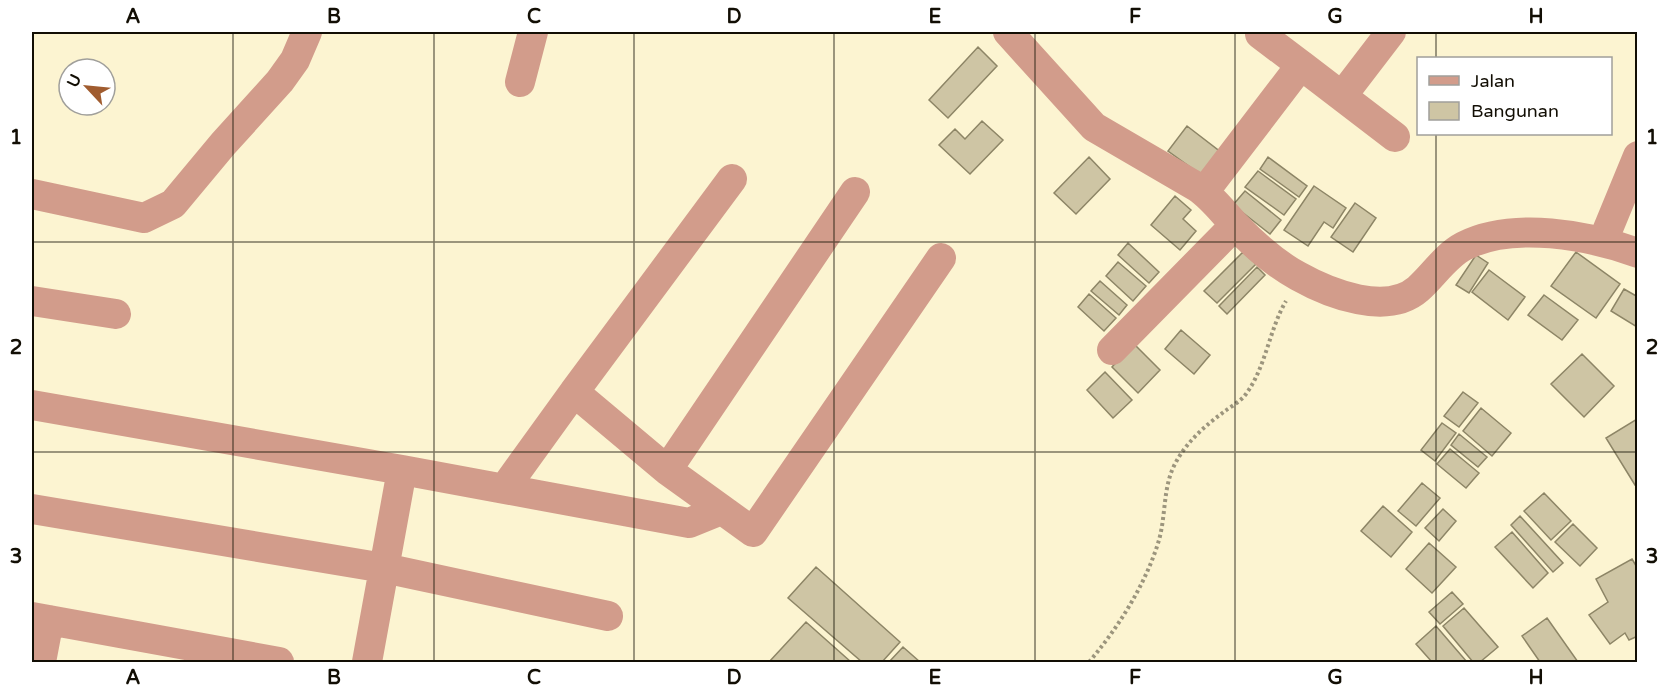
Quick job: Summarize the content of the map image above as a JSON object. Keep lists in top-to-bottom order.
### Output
{
  "legend": ["Jalan", "Bangunan"],
  "north": "top left",
  "grid": {
    "columns": [
      "A",
      "B",
      "C",
      "D",
      "E",
      "F",
      "G",
      "H"
    ],
    "rows": ["1", "2", "3"]
  }
}
